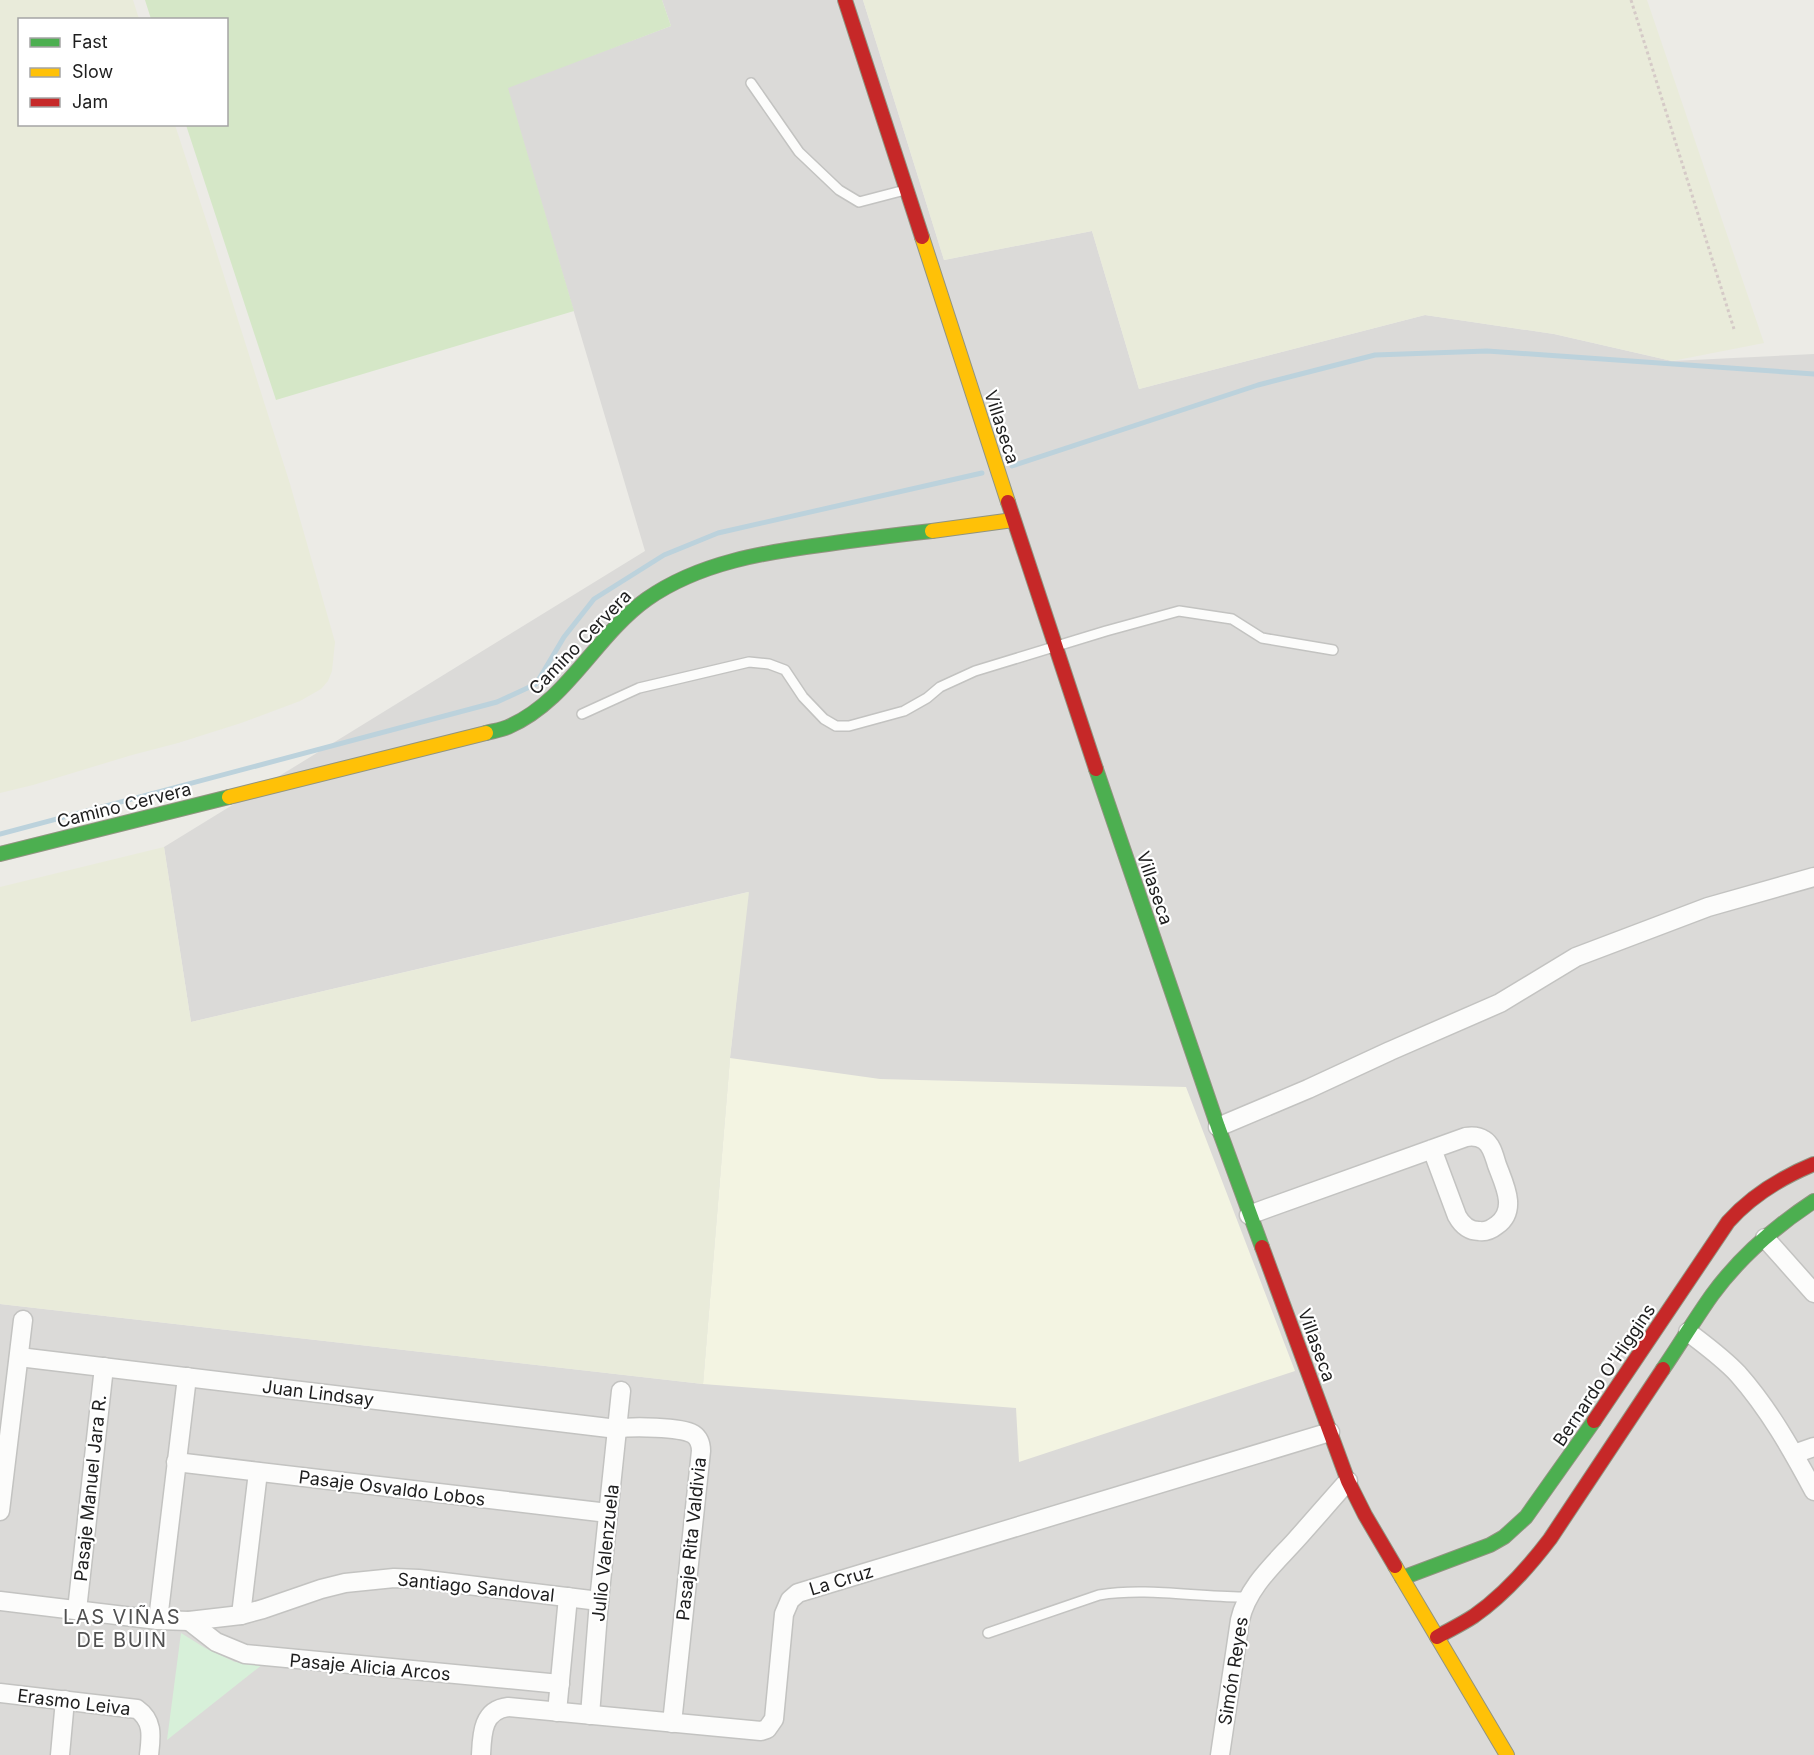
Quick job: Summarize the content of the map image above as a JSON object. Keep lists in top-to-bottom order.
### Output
{
  "streets": {
    "street": [
      "Villaseca",
      "Camino Cervera",
      "Bernardo O'Higgins",
      "Juan Lindsay",
      "Pasaje Manuel Jara R.",
      "Pasaje Osvaldo Lobos",
      "Pasaje Rita Valdivia",
      "Julio Valenzuela",
      "La Cruz",
      "Santiago Sandoval",
      "Pasaje Alicia Arcos",
      "Simón Reyes",
      "Erasmo Leiva"
    ]
  },
  "crossings": [
    ["Villaseca", "Camino Cervera"],
    ["Villaseca", "Bernardo O'Higgins"],
    ["Villaseca", "La Cruz"],
    ["Villaseca", "Simón Reyes"],
    ["Juan Lindsay", "Pasaje Manuel Jara R."],
    ["Juan Lindsay", "Pasaje Rita Valdivia"],
    ["Juan Lindsay", "Julio Valenzuela"],
    ["Pasaje Manuel Jara R.", "Santiago Sandoval"],
    ["Pasaje Osvaldo Lobos", "Julio Valenzuela"],
    ["Pasaje Rita Valdivia", "Julio Valenzuela"],
    ["Pasaje Rita Valdivia", "La Cruz"],
    ["Julio Valenzuela", "La Cruz"],
    ["Julio Valenzuela", "Santiago Sandoval"],
    ["Julio Valenzuela", "Pasaje Alicia Arcos"],
    ["Santiago Sandoval", "Pasaje Alicia Arcos"]
  ],
  "districts": ["LAS VIÑAS DE BUIN"],
  "legend": ["Fast", "Slow", "Jam"]
}
